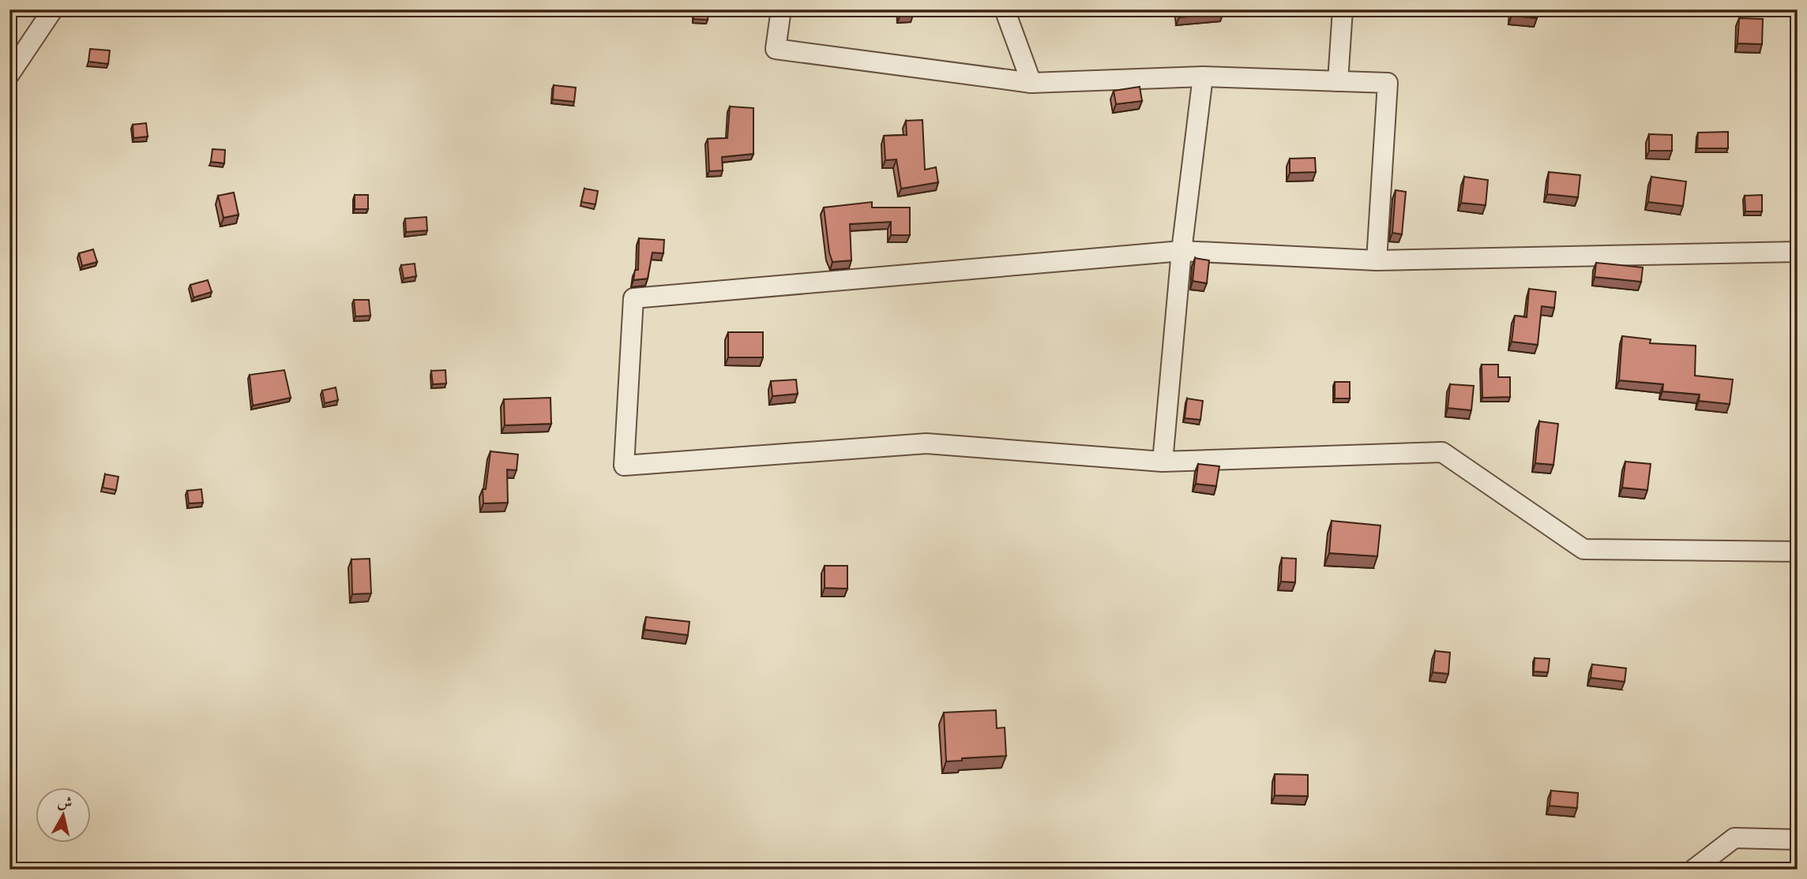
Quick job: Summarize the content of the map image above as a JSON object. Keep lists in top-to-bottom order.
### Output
{
  "north": "top"
}
